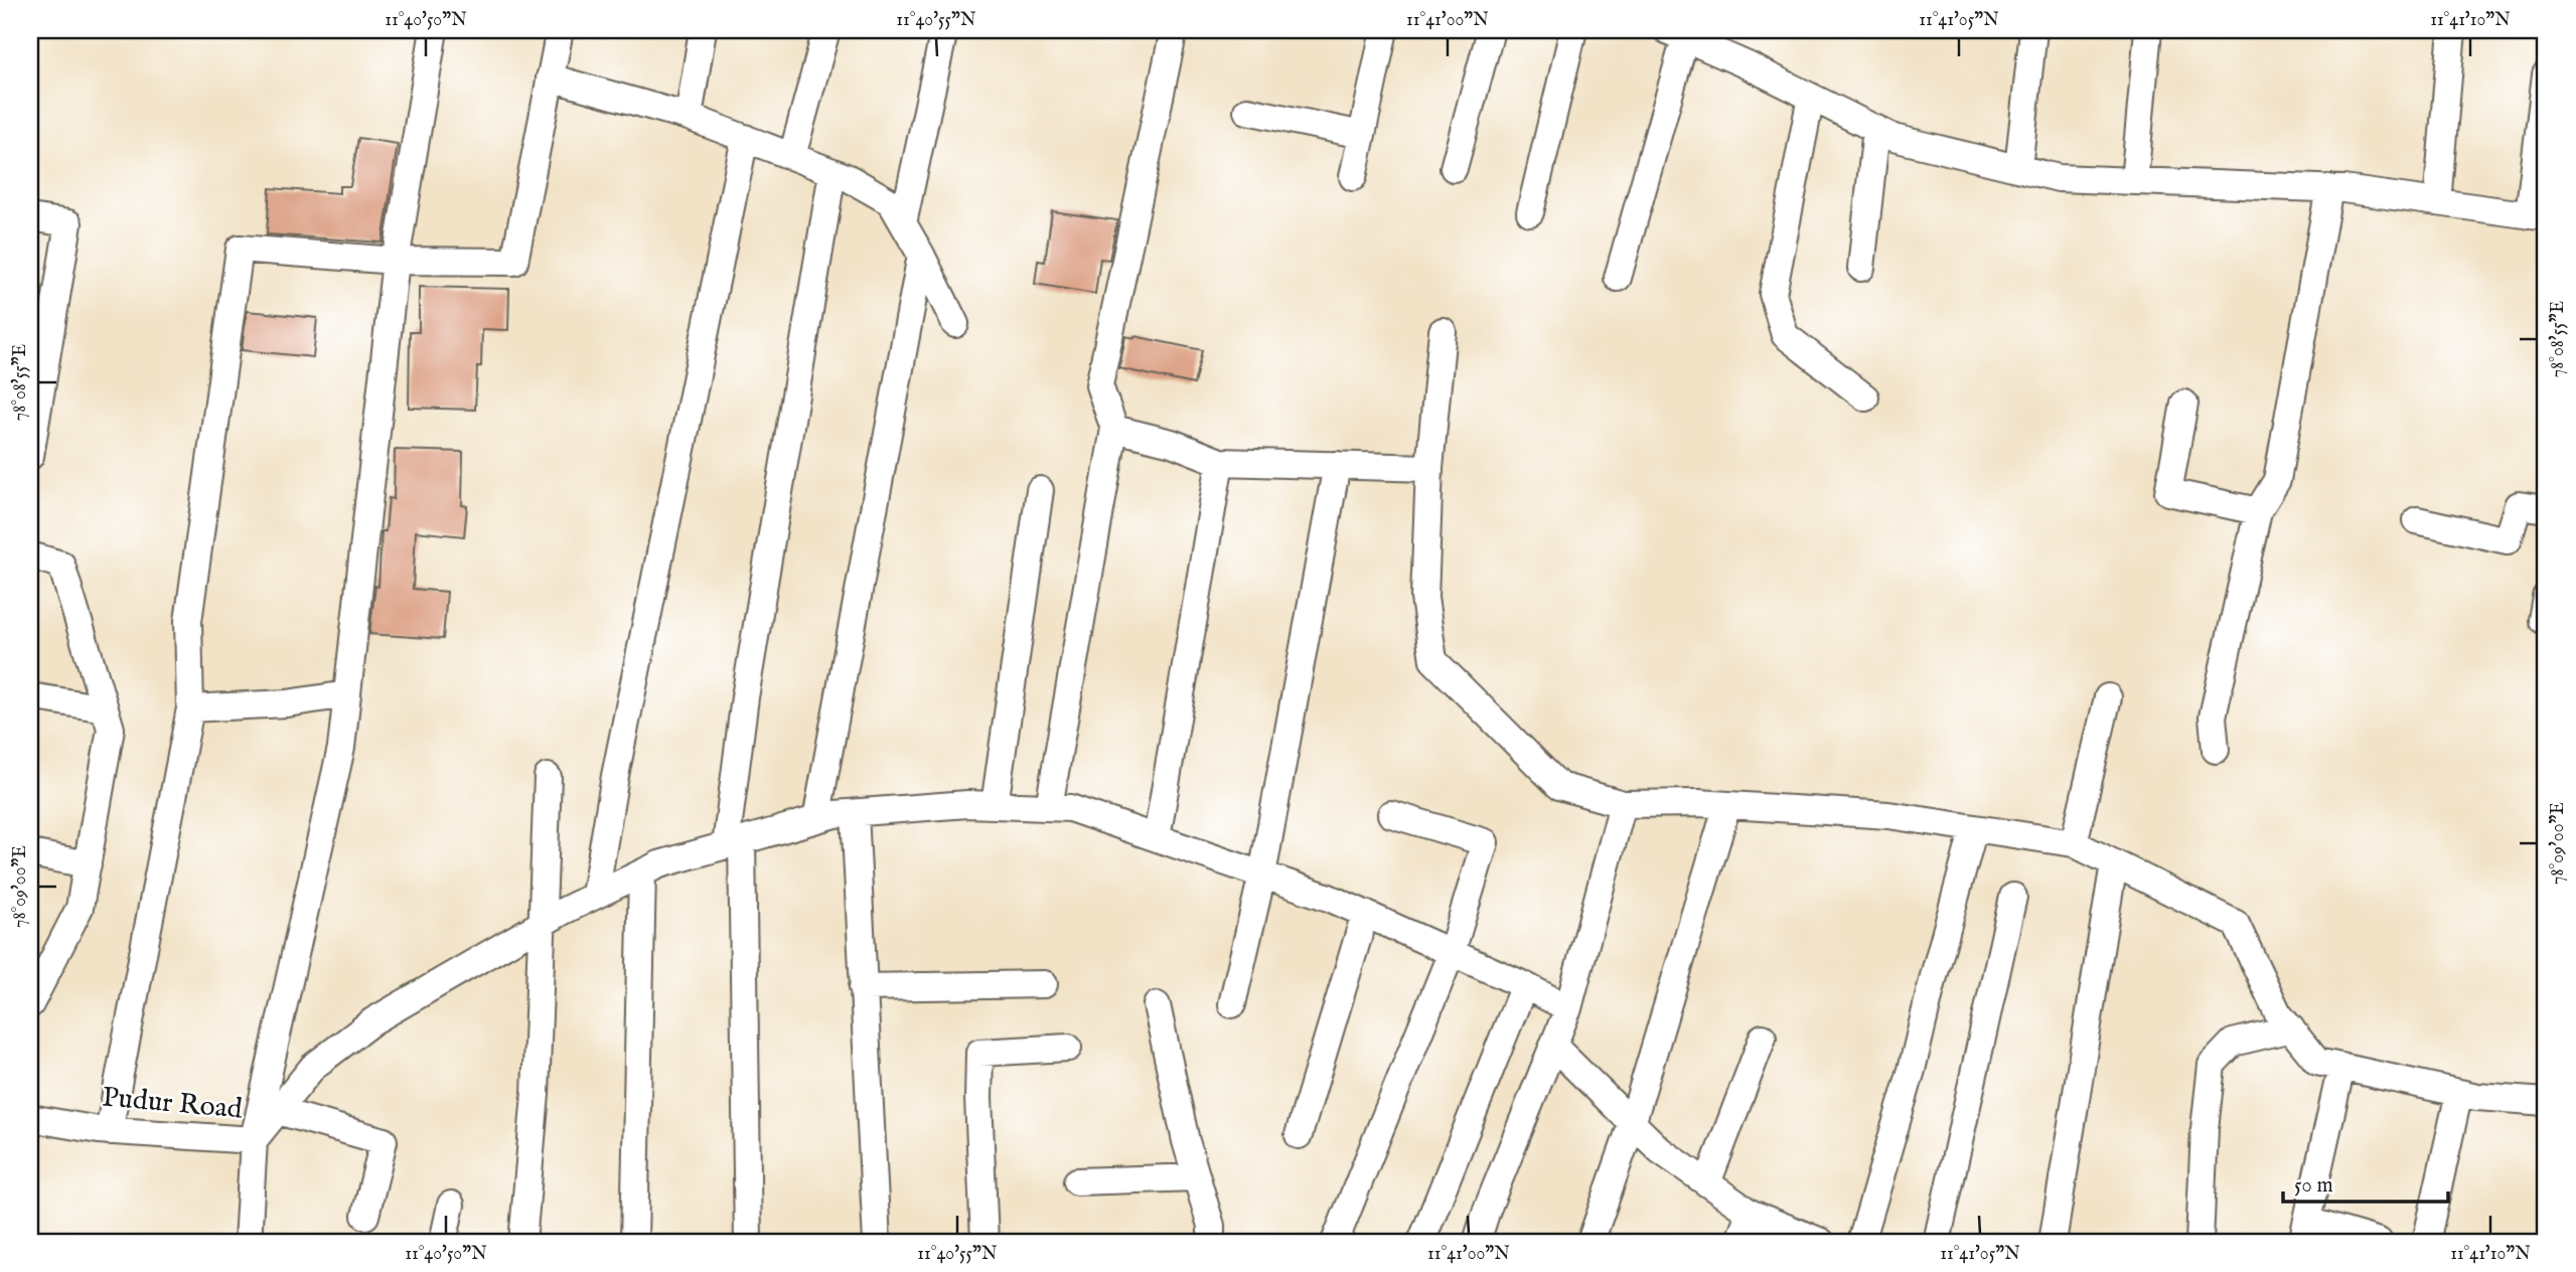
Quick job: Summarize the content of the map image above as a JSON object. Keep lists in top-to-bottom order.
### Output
{
  "streets": {
    "street": ["Pudur Road"]
  },
  "scale_bar": "50 m",
  "coordinates": [
    "11°40'50\"N",
    "11°40'55\"N",
    "11°41'00\"N",
    "11°41'05\"N",
    "11°41'10\"N",
    "78°08'55\"E",
    "78°09'00\"E"
  ]
}
